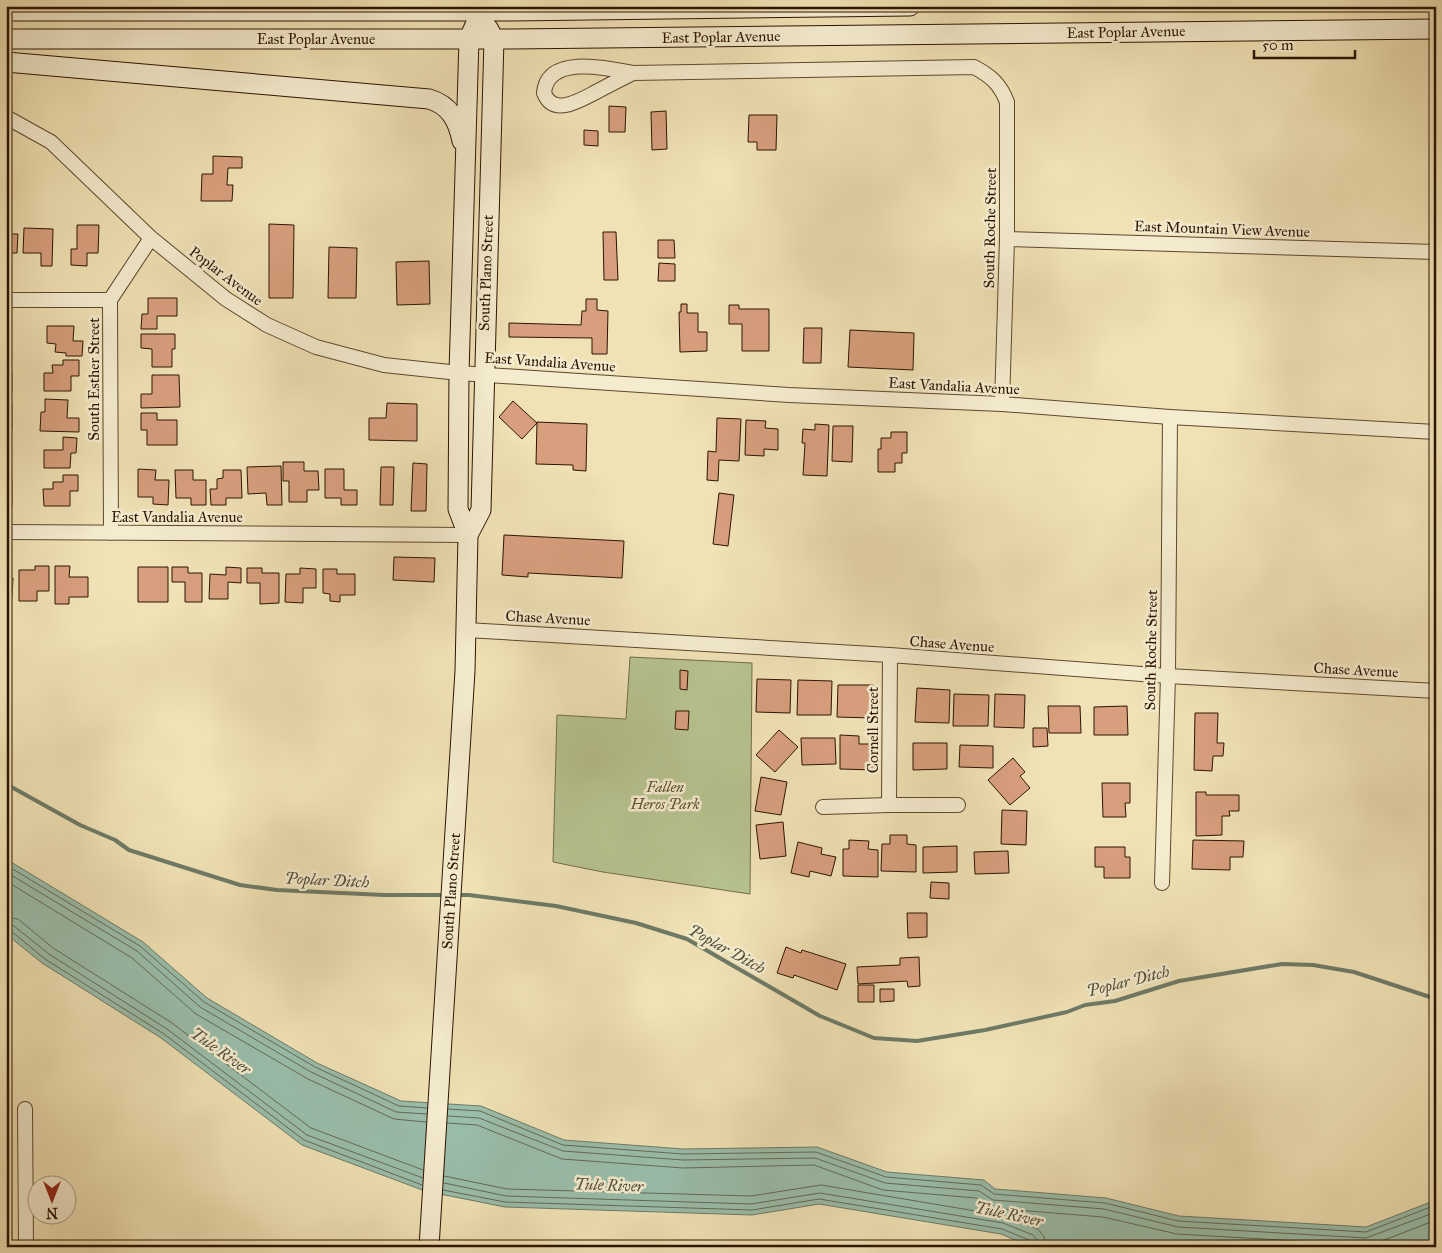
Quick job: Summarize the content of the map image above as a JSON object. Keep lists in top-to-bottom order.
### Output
{
  "streets": {
    "main road": ["East Poplar Avenue", "South Plano Street"],
    "street": [
      "South Roche Street",
      "East Mountain View Avenue",
      "Poplar Avenue",
      "East Vandalia Avenue",
      "South Esther Street",
      "Chase Avenue",
      "Cornell Street"
    ]
  },
  "crossings": [
    ["East Poplar Avenue", "South Plano Street"],
    ["South Roche Street", "East Mountain View Avenue"],
    ["South Roche Street", "East Vandalia Avenue"],
    ["South Roche Street", "Chase Avenue"],
    ["South Plano Street", "Poplar Avenue"],
    ["South Plano Street", "East Vandalia Avenue"],
    ["South Plano Street", "Chase Avenue"],
    ["Poplar Avenue", "East Vandalia Avenue"],
    ["Poplar Avenue", "South Esther Street"],
    ["East Vandalia Avenue", "South Esther Street"],
    ["Chase Avenue", "Cornell Street"]
  ],
  "water": ["Poplar Ditch", "Tule River"],
  "parks": ["Fallen Heros Park"],
  "scale_bar": "50 m",
  "north": "bottom"
}
